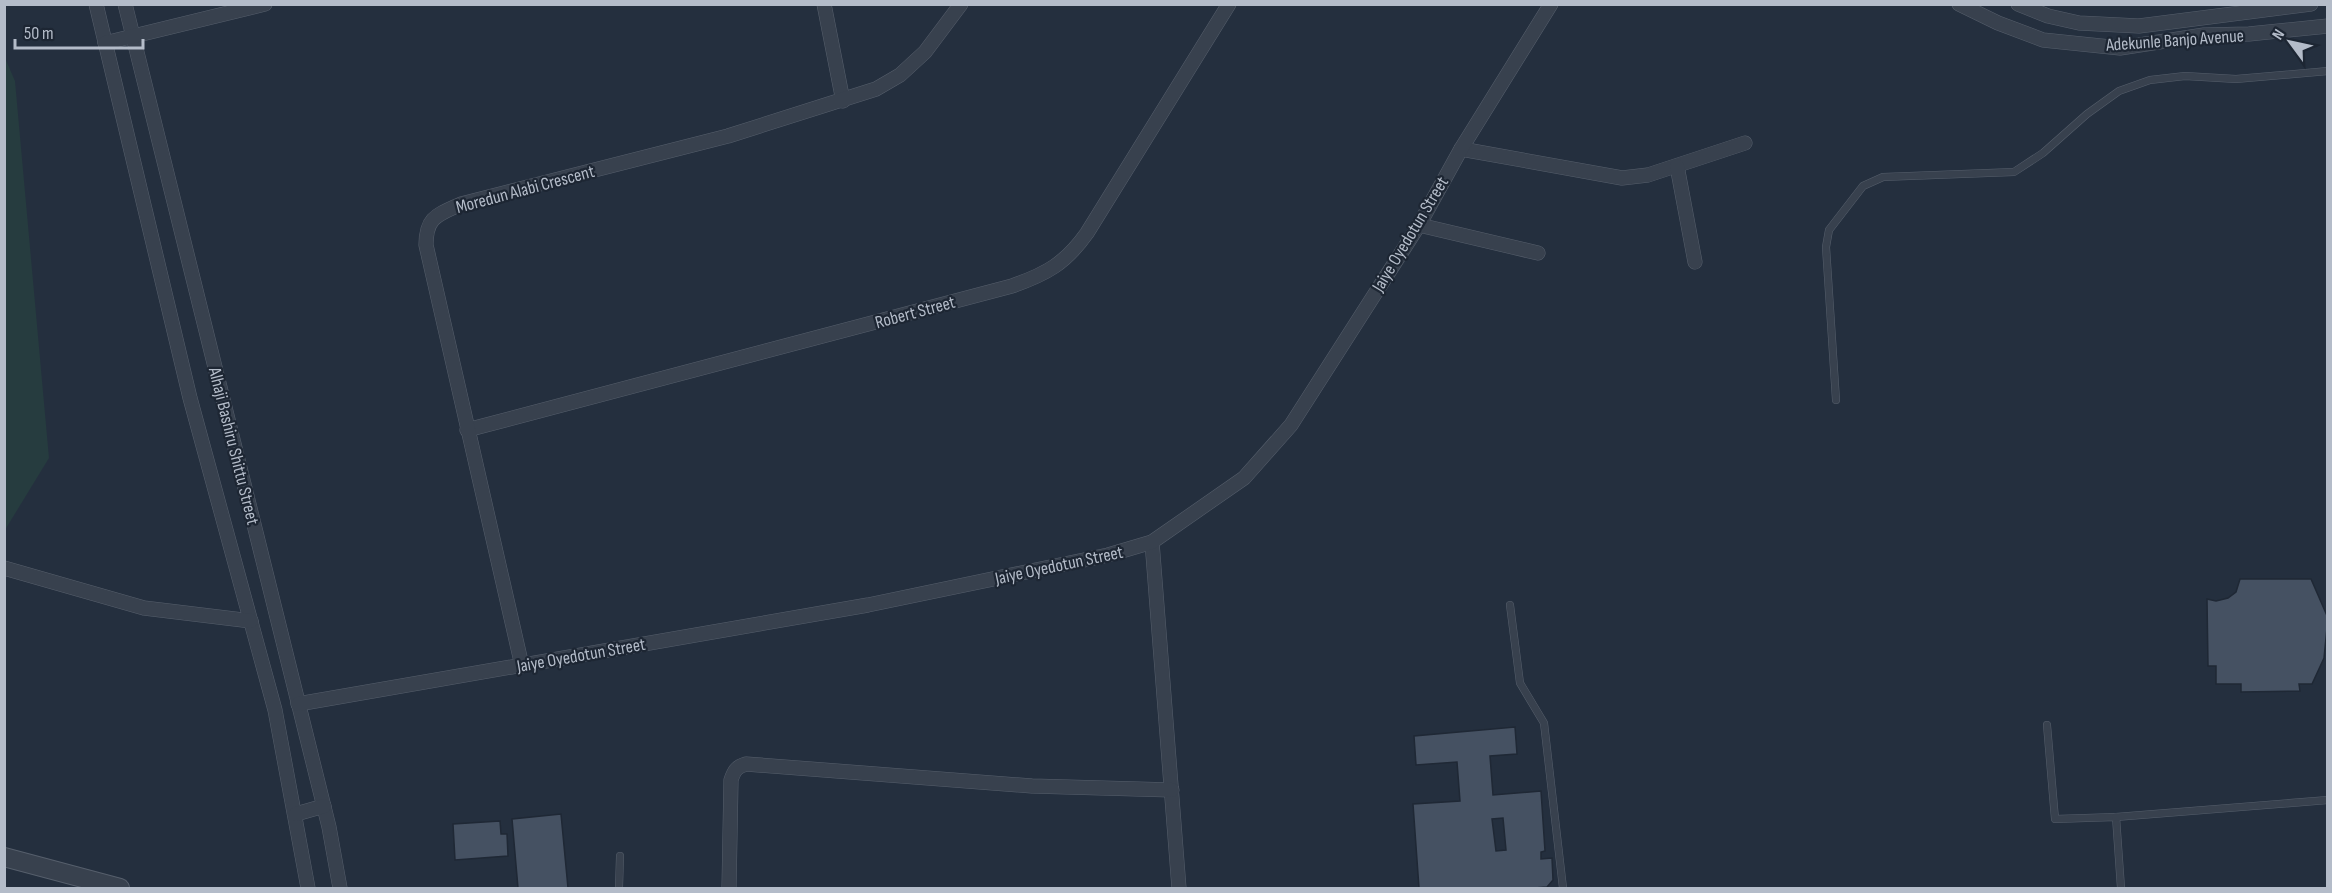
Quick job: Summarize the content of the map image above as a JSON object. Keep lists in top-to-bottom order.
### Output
{
  "streets": {
    "street": [
      "Adekunle Banjo Avenue",
      "Moredun Alabi Crescent",
      "Jaiye Oyedotun Street",
      "Robert Street",
      "Alhaji Bashiru Shittu Street"
    ]
  },
  "crossings": [
    ["Moredun Alabi Crescent", "Jaiye Oyedotun Street"],
    ["Moredun Alabi Crescent", "Robert Street"],
    ["Jaiye Oyedotun Street", "Alhaji Bashiru Shittu Street"]
  ],
  "scale_bar": "50 m",
  "north": "top left"
}
